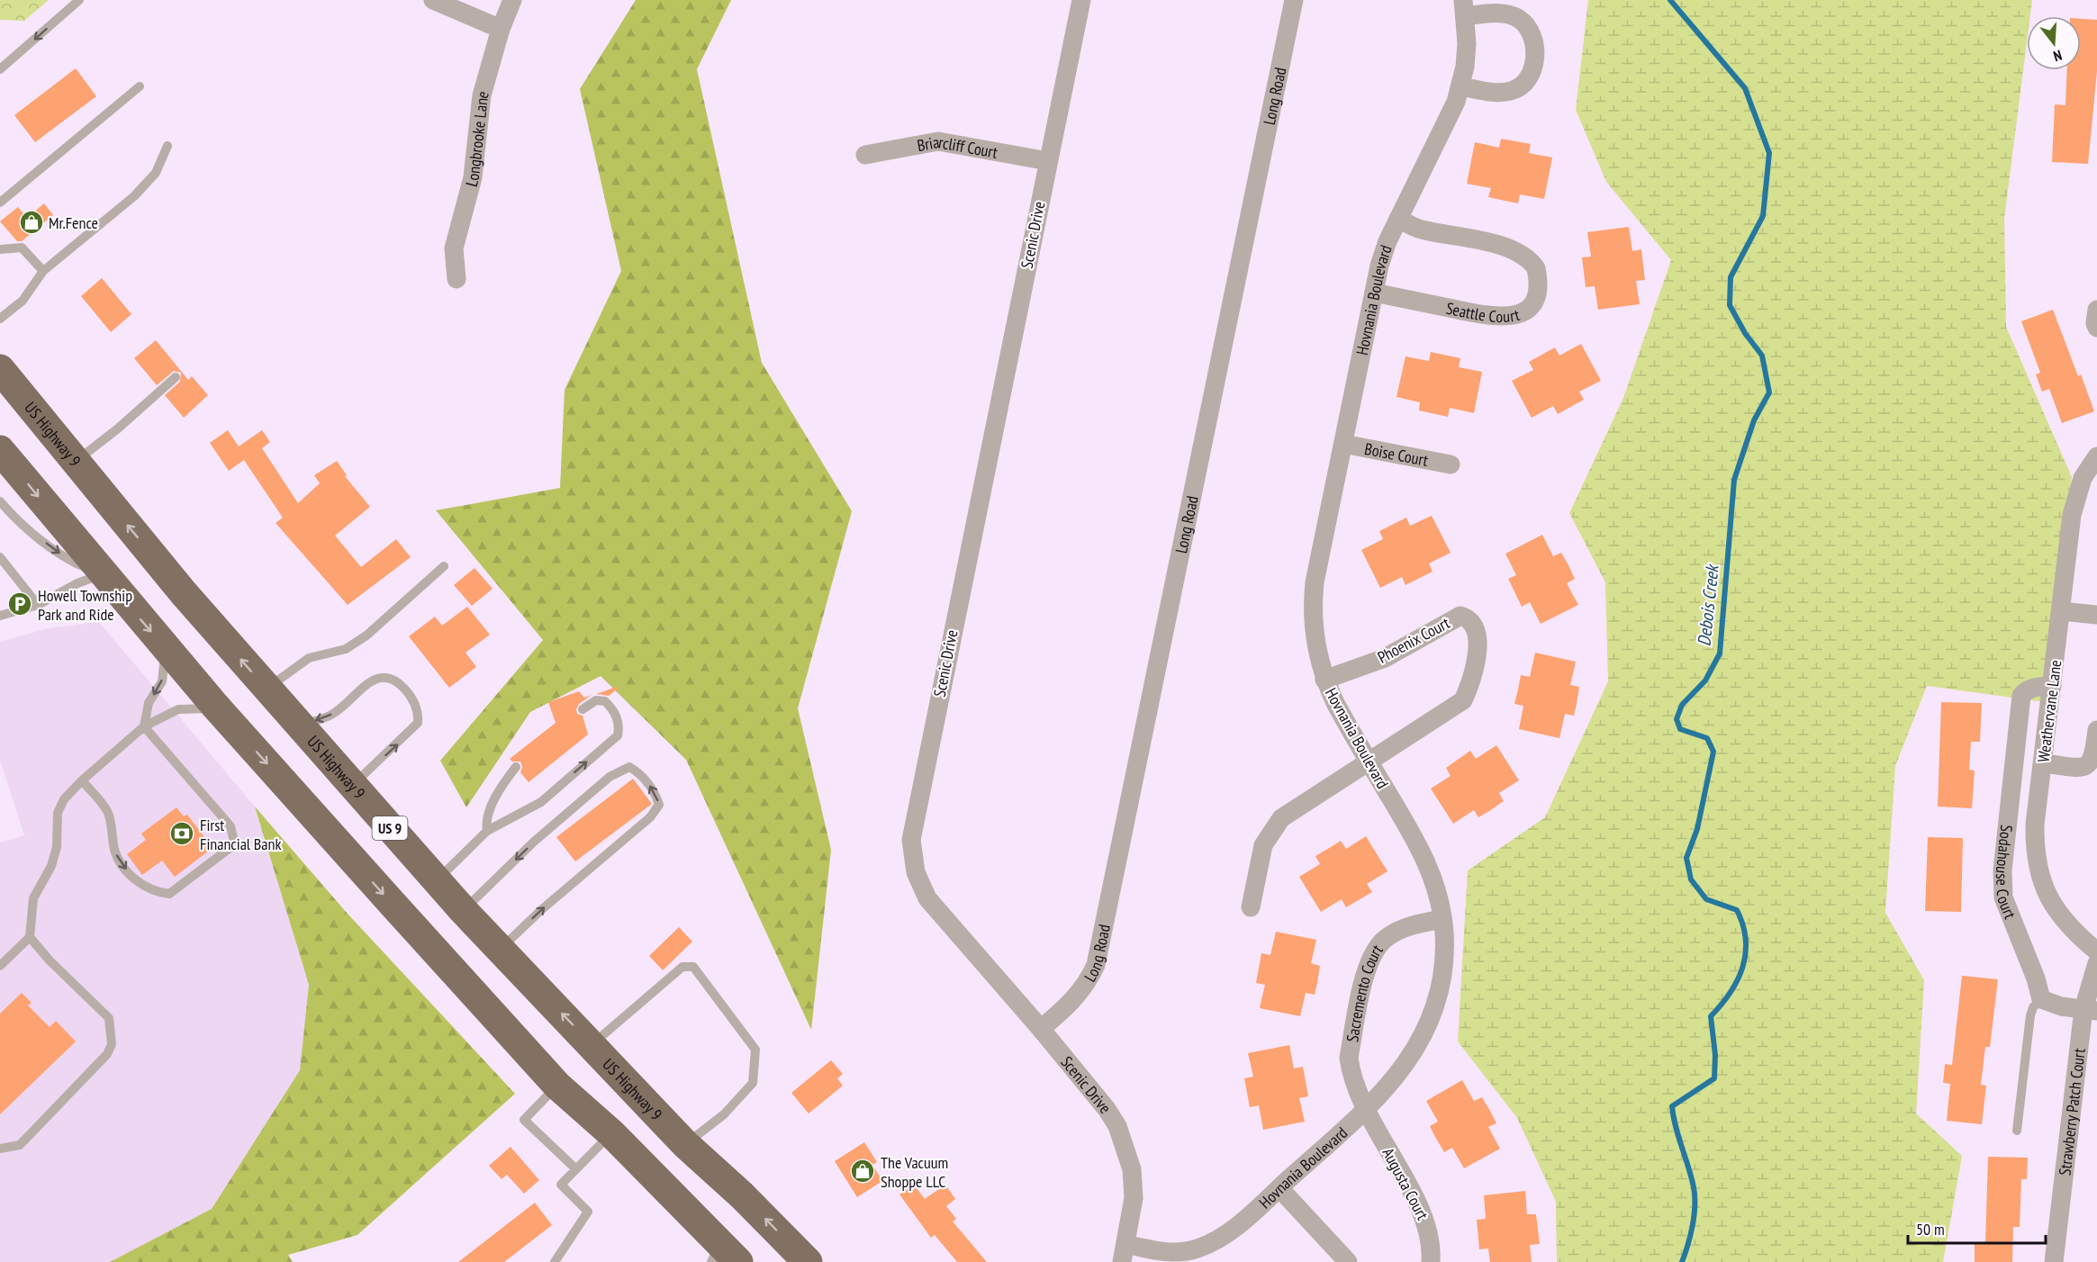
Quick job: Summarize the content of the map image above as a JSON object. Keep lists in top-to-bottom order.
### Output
{
  "streets": {
    "highway": ["US Highway 9", "US 9"],
    "street": [
      "Long Road",
      "Longbrooke Lane",
      "Briarcliff Court",
      "Scenic Drive",
      "Hovnania Boulevard",
      "Seattle Court",
      "Boise Court",
      "Phoenix Court",
      "Weathervane Lane",
      "Sodahouse Court",
      "Sacremento Court",
      "Strawberry Patch Court",
      "Augusta Court"
    ]
  },
  "crossings": [
    ["Long Road", "Scenic Drive"],
    ["Briarcliff Court", "Scenic Drive"],
    ["Scenic Drive", "Hovnania Boulevard"],
    ["Hovnania Boulevard", "Seattle Court"],
    ["Hovnania Boulevard", "Boise Court"],
    ["Hovnania Boulevard", "Phoenix Court"],
    ["Hovnania Boulevard", "Sacremento Court"],
    ["Hovnania Boulevard", "Augusta Court"],
    ["Weathervane Lane", "Sodahouse Court"],
    ["Sacremento Court", "Augusta Court"]
  ],
  "water": ["Debois Creek"],
  "places": {
    "shop": ["Mr.Fence", "The Vacuum Shoppe LLC"],
    "parking": ["Howell Township Park and Ride"],
    "bank": ["First Financial Bank"]
  },
  "scale_bar": "50 m",
  "north": "bottom"
}
